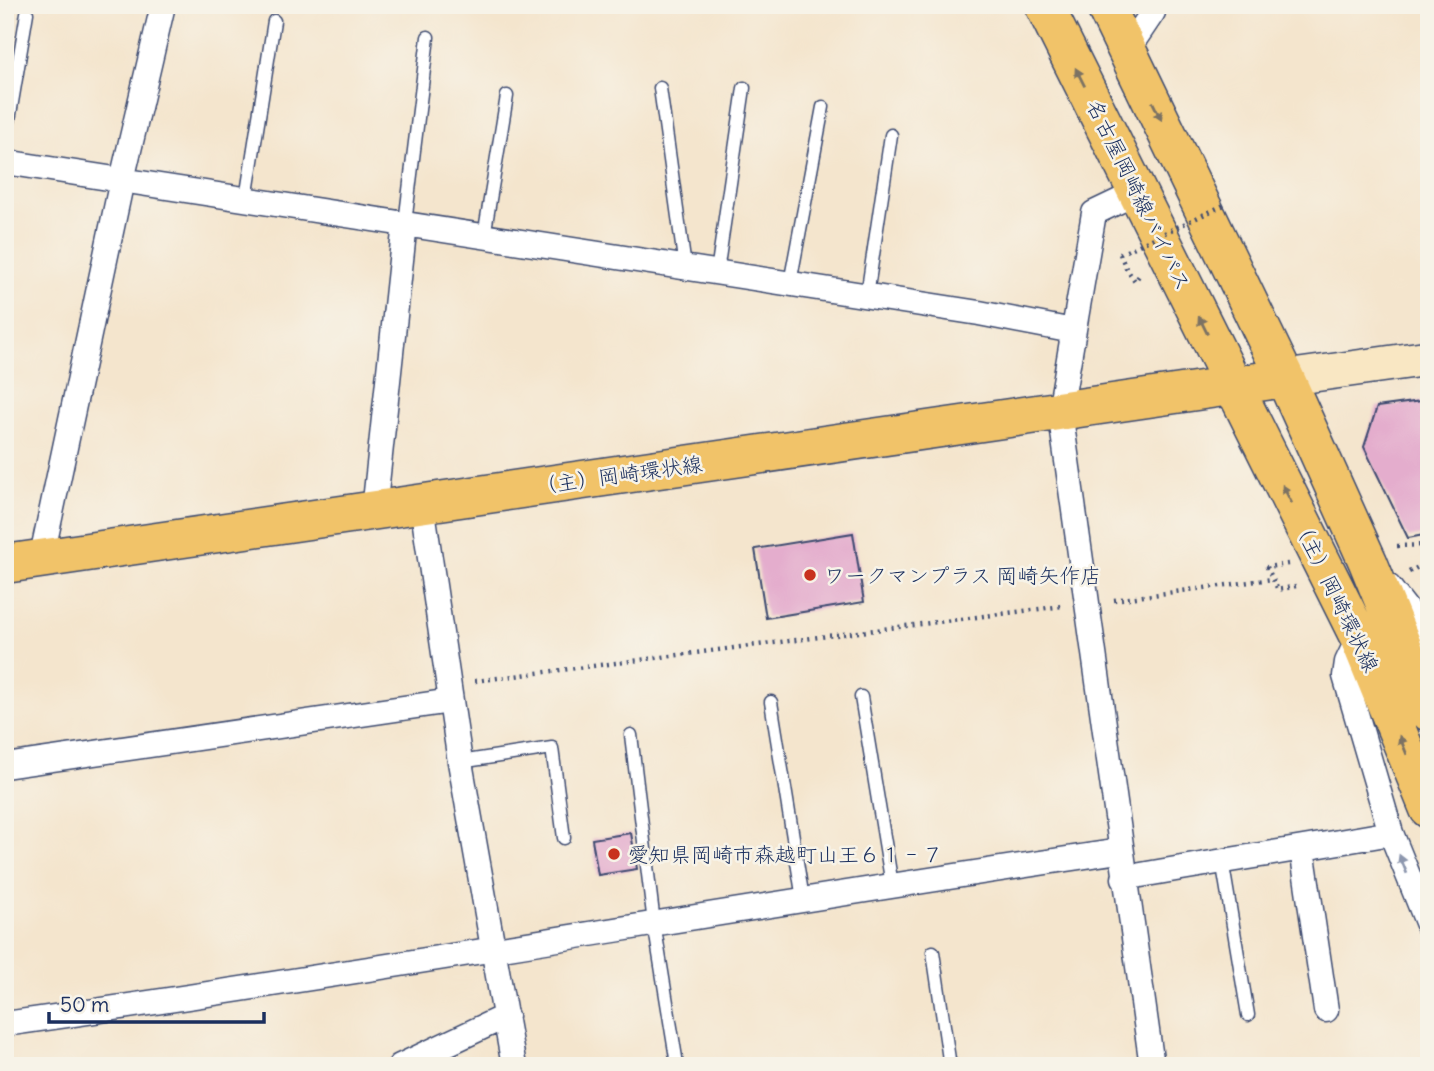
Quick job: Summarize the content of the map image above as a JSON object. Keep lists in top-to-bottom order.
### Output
{
  "streets": {
    "main road": ["名古屋岡崎線バイパス", "（主）岡崎環状線"]
  },
  "crossings": [
    ["名古屋岡崎線バイパス", "（主）岡崎環状線"]
  ],
  "places": ["ワークマンプラス 岡崎矢作店", "愛知県岡崎市森越町山王６１‐７"],
  "scale_bar": "50 m"
}
